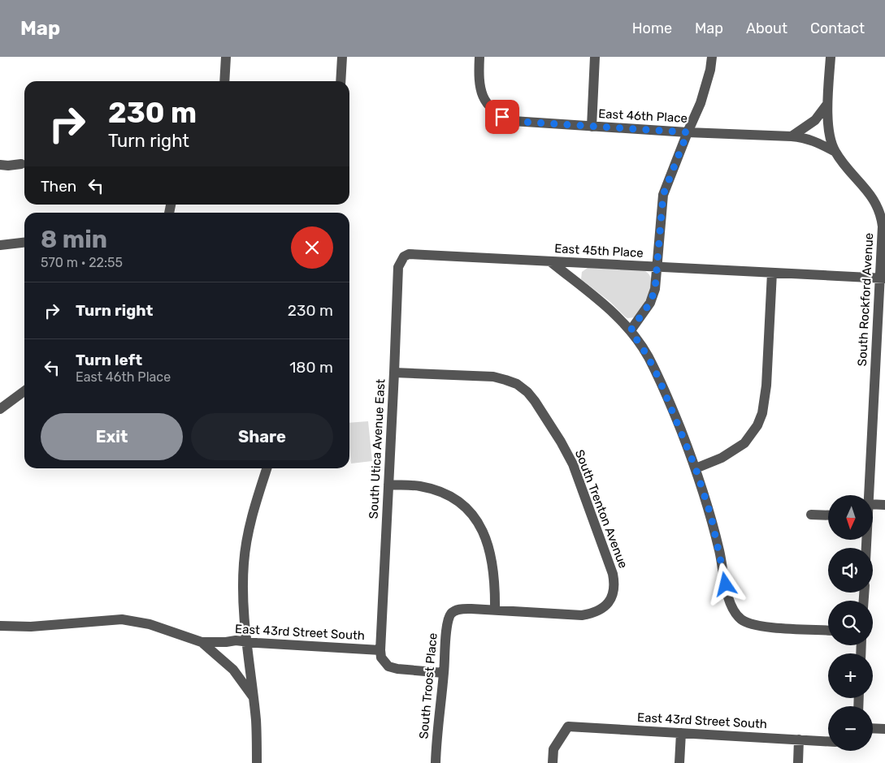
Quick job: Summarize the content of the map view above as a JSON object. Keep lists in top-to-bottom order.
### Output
{
  "streets": {
    "street": [
      "East 46th Place",
      "East 45th Place",
      "South Rockford Avenue",
      "South Utica Avenue East",
      "South Trenton Avenue",
      "East 43rd Street South",
      "South Troost Place"
    ]
  },
  "crossings": [
    ["East 46th Place", "South Rockford Avenue"],
    ["East 45th Place", "South Rockford Avenue"],
    ["East 45th Place", "South Utica Avenue East"],
    ["South Utica Avenue East", "South Trenton Avenue"],
    ["South Utica Avenue East", "East 43rd Street South"],
    ["South Trenton Avenue", "South Troost Place"],
    ["East 43rd Street South", "South Troost Place"]
  ],
  "north": "bottom",
  "page": {
    "header": "Map",
    "nav": [
      "Home",
      "Map",
      "About",
      "Contact"
    ],
    "turn": ["230 m", "Turn right"],
    "then": "Then",
    "heading": ["8 min", "570 m · 22:55"],
    "list": [
      {
        "name": "Turn right",
        "value": "230 m"
      },
      {
        "name": "Turn left",
        "note": "East 46th Place",
        "value": "180 m"
      }
    ],
    "buttons": ["Exit", "Share"],
    "map_buttons": ["+", "−"]
  }
}
